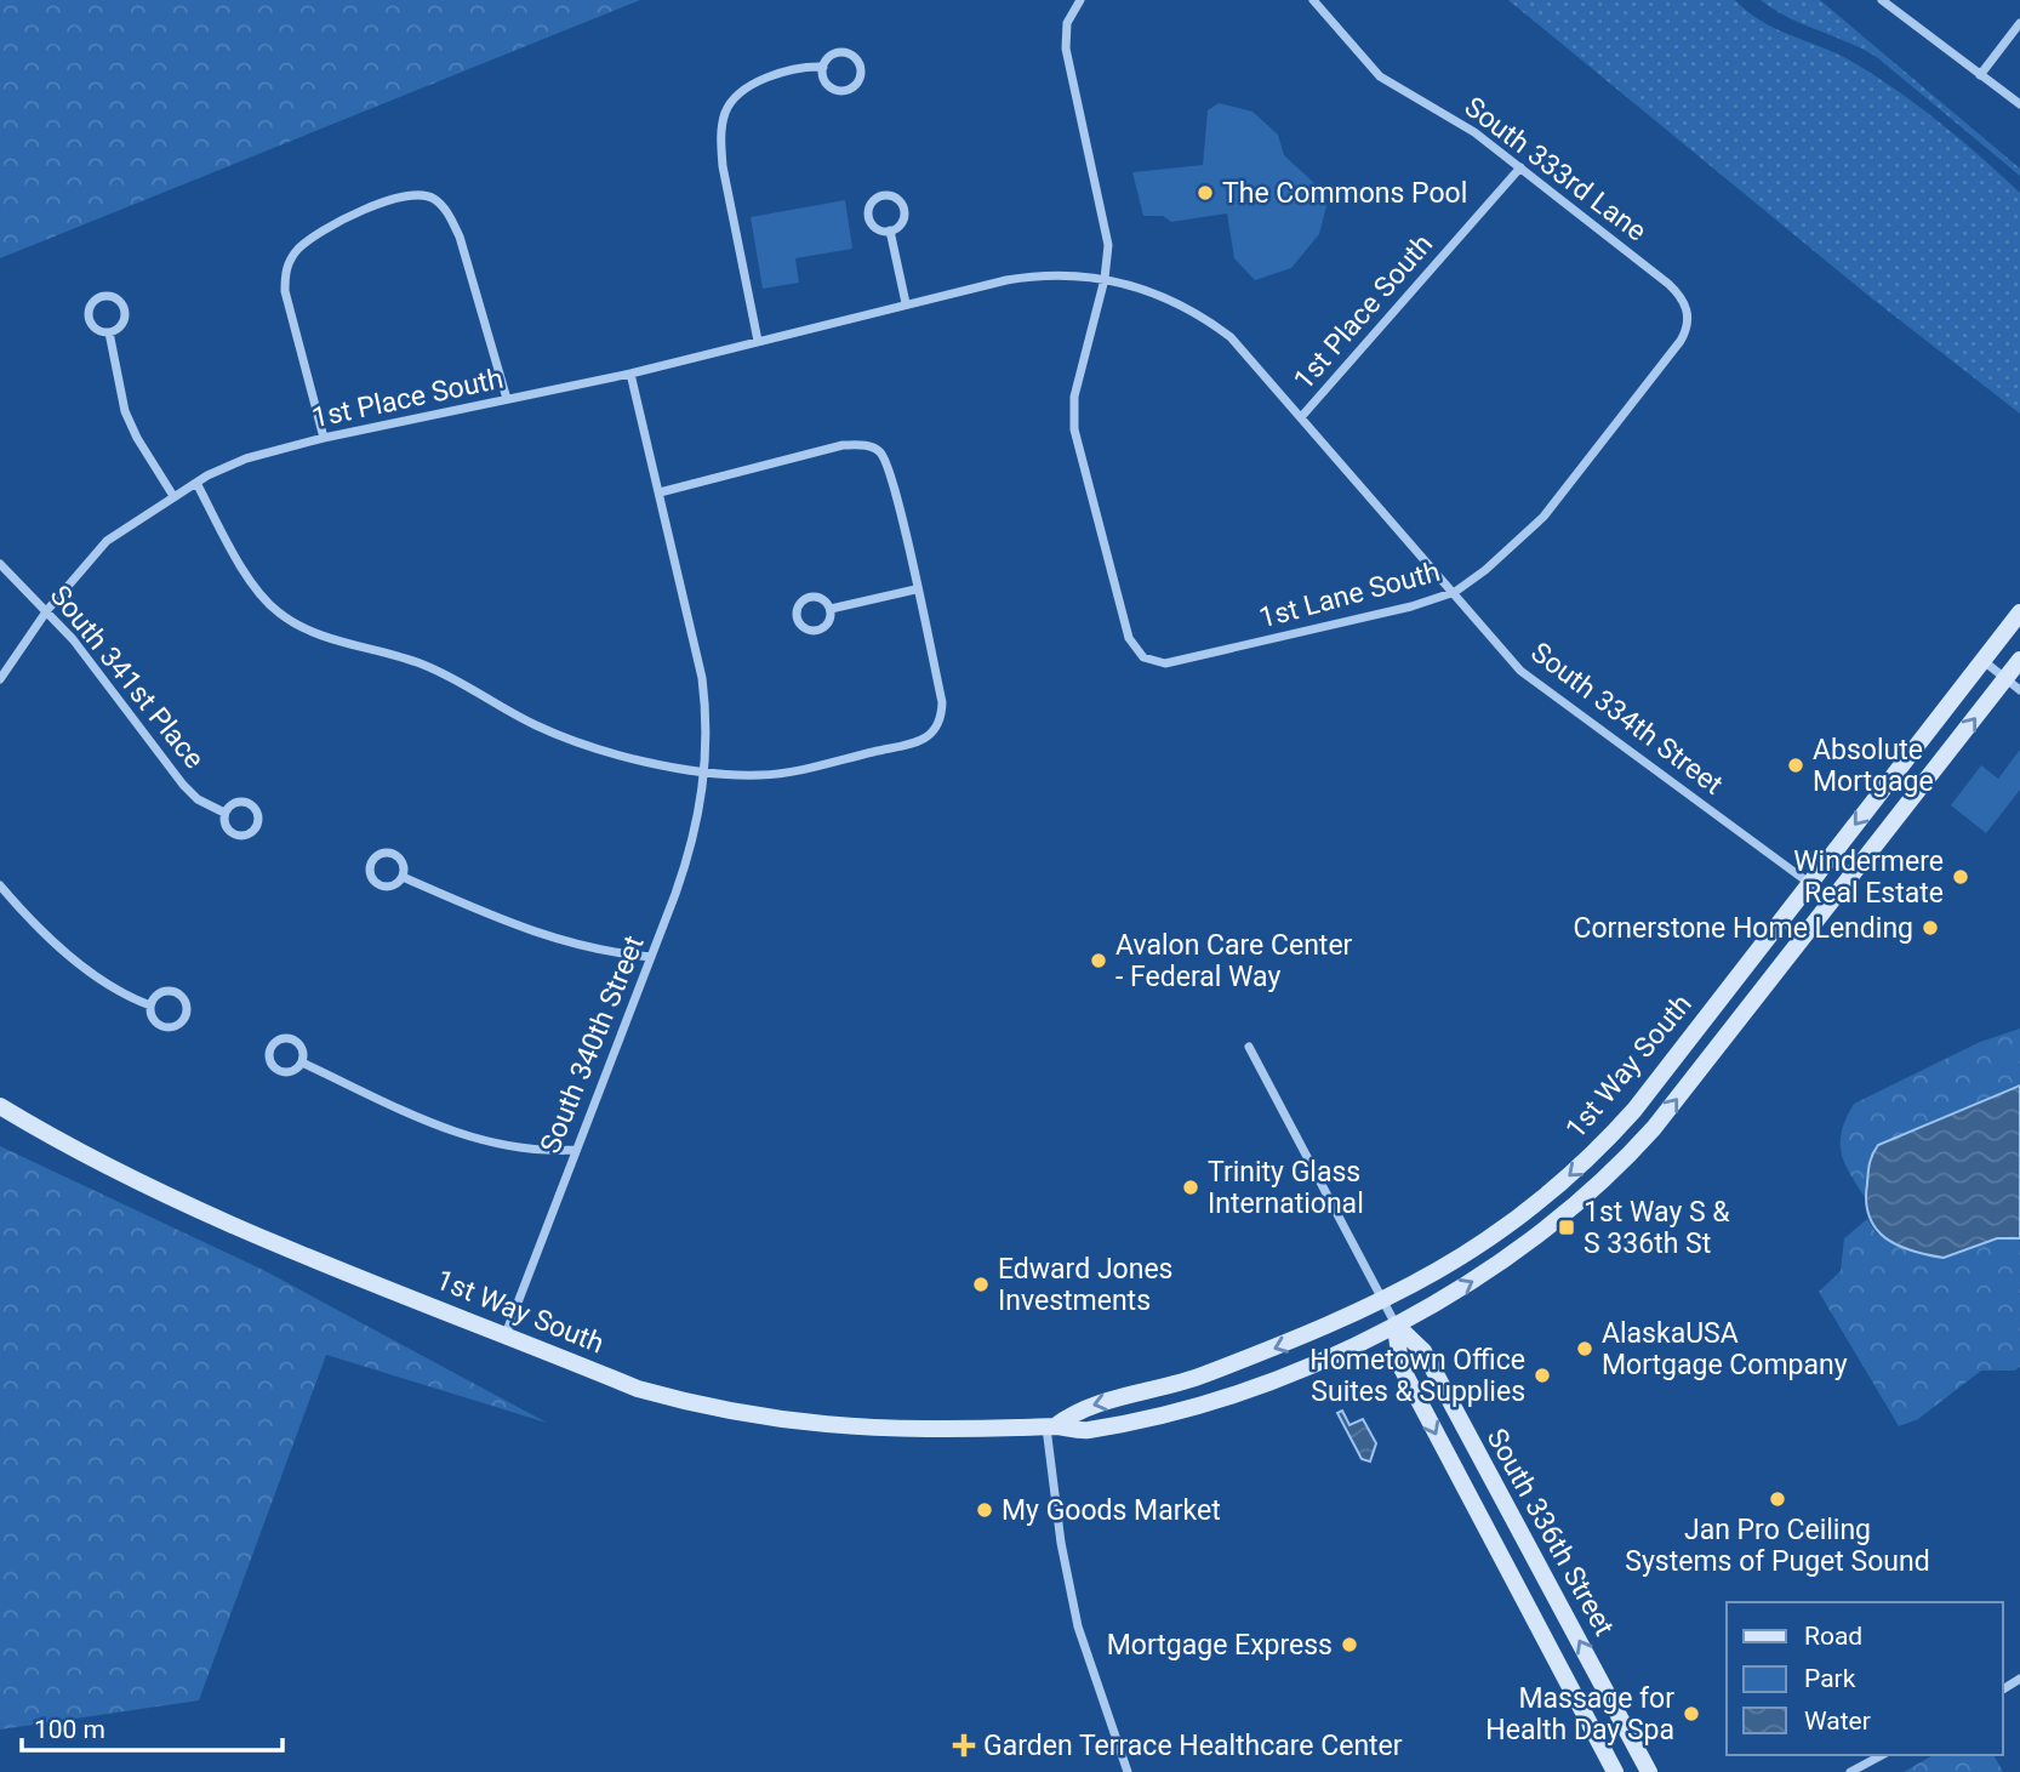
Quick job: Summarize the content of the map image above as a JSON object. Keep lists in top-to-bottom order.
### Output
{
  "streets": {
    "main road": ["1st Way South", "South 336th Street"],
    "street": [
      "South 333rd Lane",
      "1st Place South",
      "1st Lane South",
      "South 341st Place",
      "South 334th Street",
      "South 340th Street"
    ]
  },
  "crossings": [
    ["South 333rd Lane", "1st Place South"],
    ["South 333rd Lane", "1st Lane South"],
    ["1st Place South", "1st Lane South"],
    ["1st Place South", "South 341st Place"],
    ["1st Place South", "South 334th Street"],
    ["1st Place South", "South 340th Street"],
    ["1st Lane South", "South 334th Street"],
    ["South 334th Street", "1st Way South"],
    ["South 340th Street", "1st Way South"],
    ["1st Way South", "South 336th Street"]
  ],
  "places": {
    "other": [
      "The Commons Pool",
      "Absolute Mortgage",
      "Windermere Real Estate",
      "Cornerstone Home Lending",
      "Avalon Care Center - Federal Way",
      "Trinity Glass International",
      "Edward Jones Investments",
      "AlaskaUSA Mortgage Company",
      "Hometown Office Suites & Supplies",
      "Jan Pro Ceiling Systems of Puget Sound",
      "My Goods Market",
      "Mortgage Express",
      "Massage for Health Day Spa"
    ],
    "transit": ["1st Way S & S 336th St"],
    "health": ["Garden Terrace Healthcare Center"]
  },
  "legend": ["Road", "Park", "Water"],
  "scale_bar": "100 m"
}
